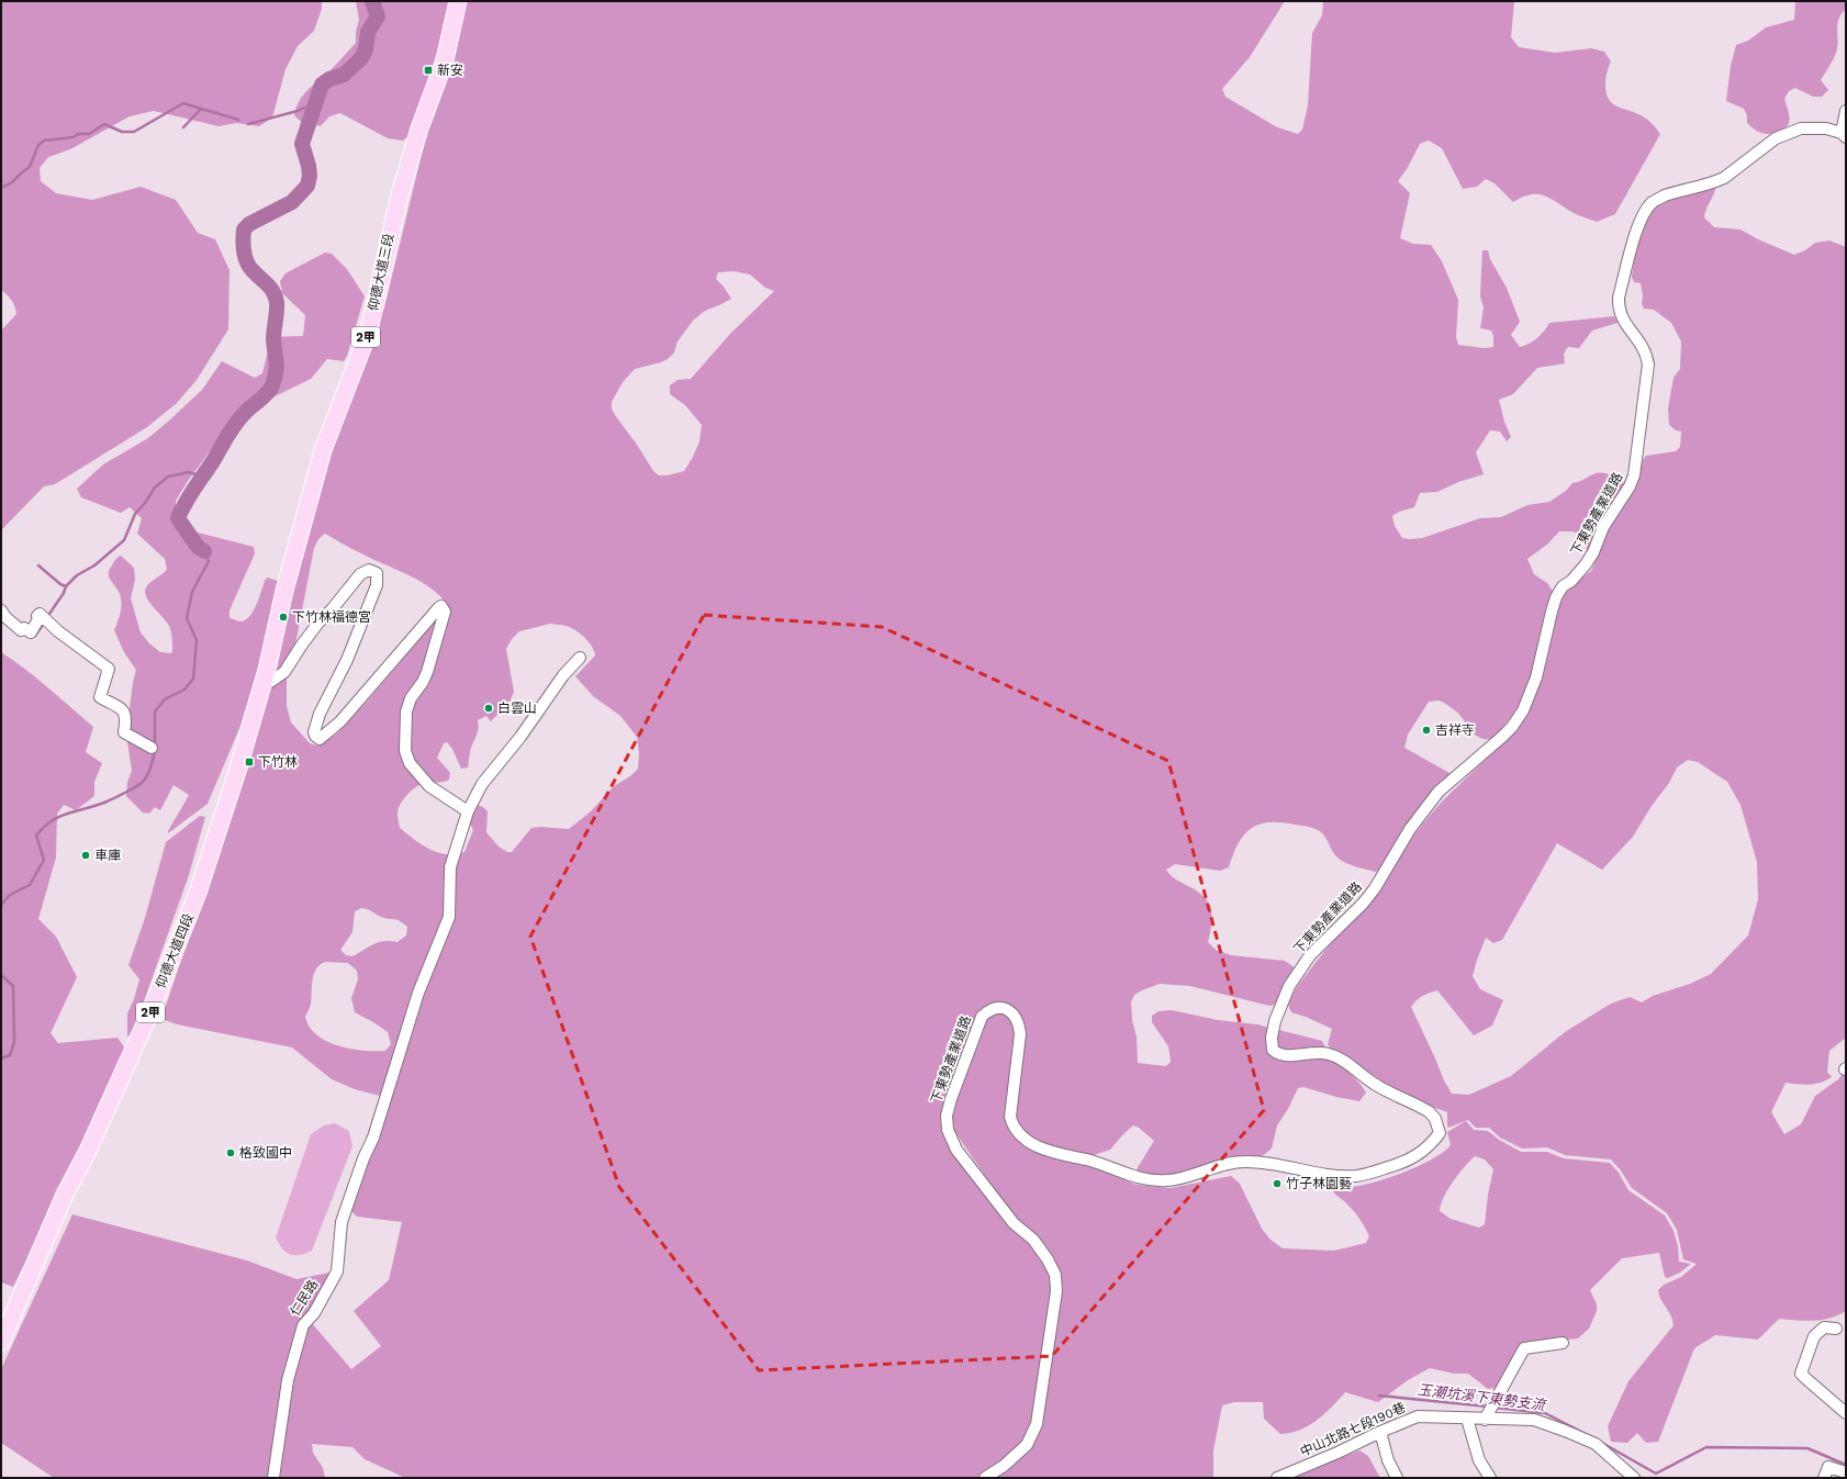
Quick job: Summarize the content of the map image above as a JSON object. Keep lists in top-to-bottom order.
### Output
{
  "streets": {
    "main road": ["仰德大道三段", "2甲", "仰德大道四段"],
    "street": ["下東勢產業道路", "仁民路", "中山北路七段190巷"]
  },
  "crossings": [
    ["仰德大道三段", "仰德大道四段"]
  ],
  "water": ["玉潮坑溪下東勢支流"],
  "places": {
    "transit": ["新安", "下竹林"],
    "other": [
      "下竹林福德宮",
      "白雲山",
      "吉祥寺",
      "車庫",
      "格致國中",
      "竹子林園藝"
    ]
  }
}
